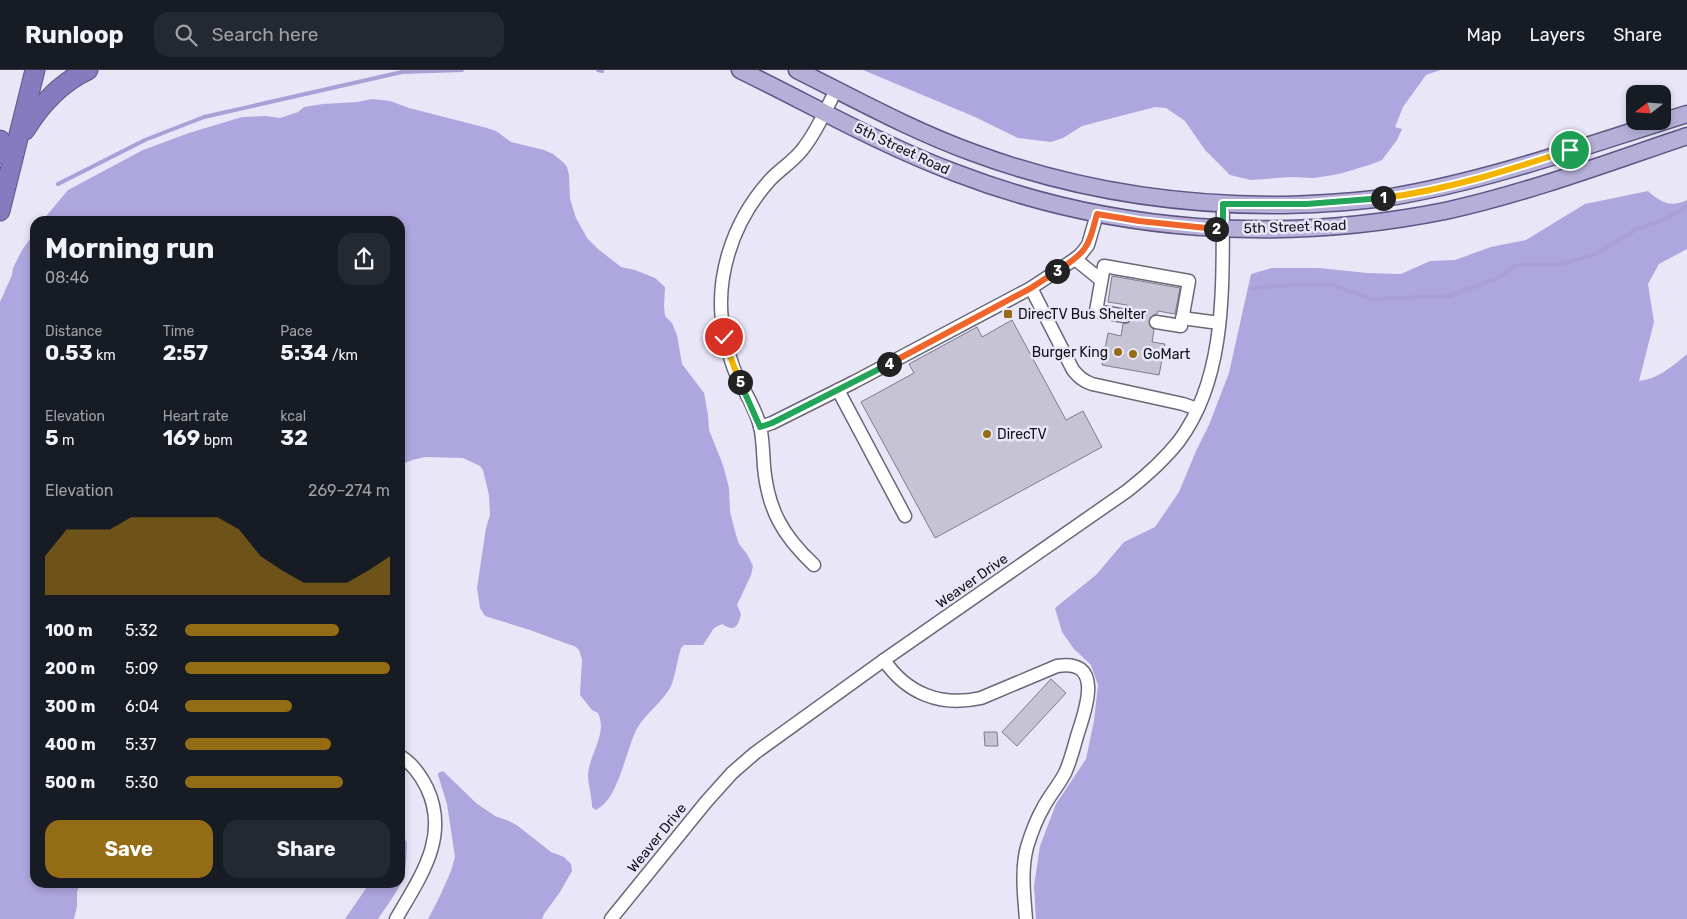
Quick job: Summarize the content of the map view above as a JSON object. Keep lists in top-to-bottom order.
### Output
{
  "streets": {
    "main road": ["5th Street Road"],
    "street": ["Weaver Drive"]
  },
  "crossings": [
    ["5th Street Road", "Weaver Drive"]
  ],
  "places": {
    "transit": ["DirecTV Bus Shelter"],
    "other": ["Burger King", "GoMart", "DirecTV"]
  },
  "north": "left",
  "page": {
    "header": "Runloop",
    "search": "Search here",
    "nav": ["Map", "Layers", "Share"],
    "pins": [
      "1",
      "2",
      "3",
      "4",
      "5"
    ],
    "heading": ["Morning run", "08:46"],
    "stats": [
      ["Distance", "0.53 km"],
      ["Time", "2:57"],
      ["Pace", "5:34 /km"],
      ["Elevation", "5 m"],
      ["Heart rate", "169 bpm"],
      ["kcal", "32"]
    ],
    "chart": ["Elevation", "269–274 m"],
    "list": [
      {
        "name": "100 m",
        "note": "5:32"
      },
      {
        "name": "200 m",
        "note": "5:09"
      },
      {
        "name": "300 m",
        "note": "6:04"
      },
      {
        "name": "400 m",
        "note": "5:37"
      },
      {
        "name": "500 m",
        "note": "5:30"
      }
    ],
    "buttons": ["Save", "Share"]
  }
}
